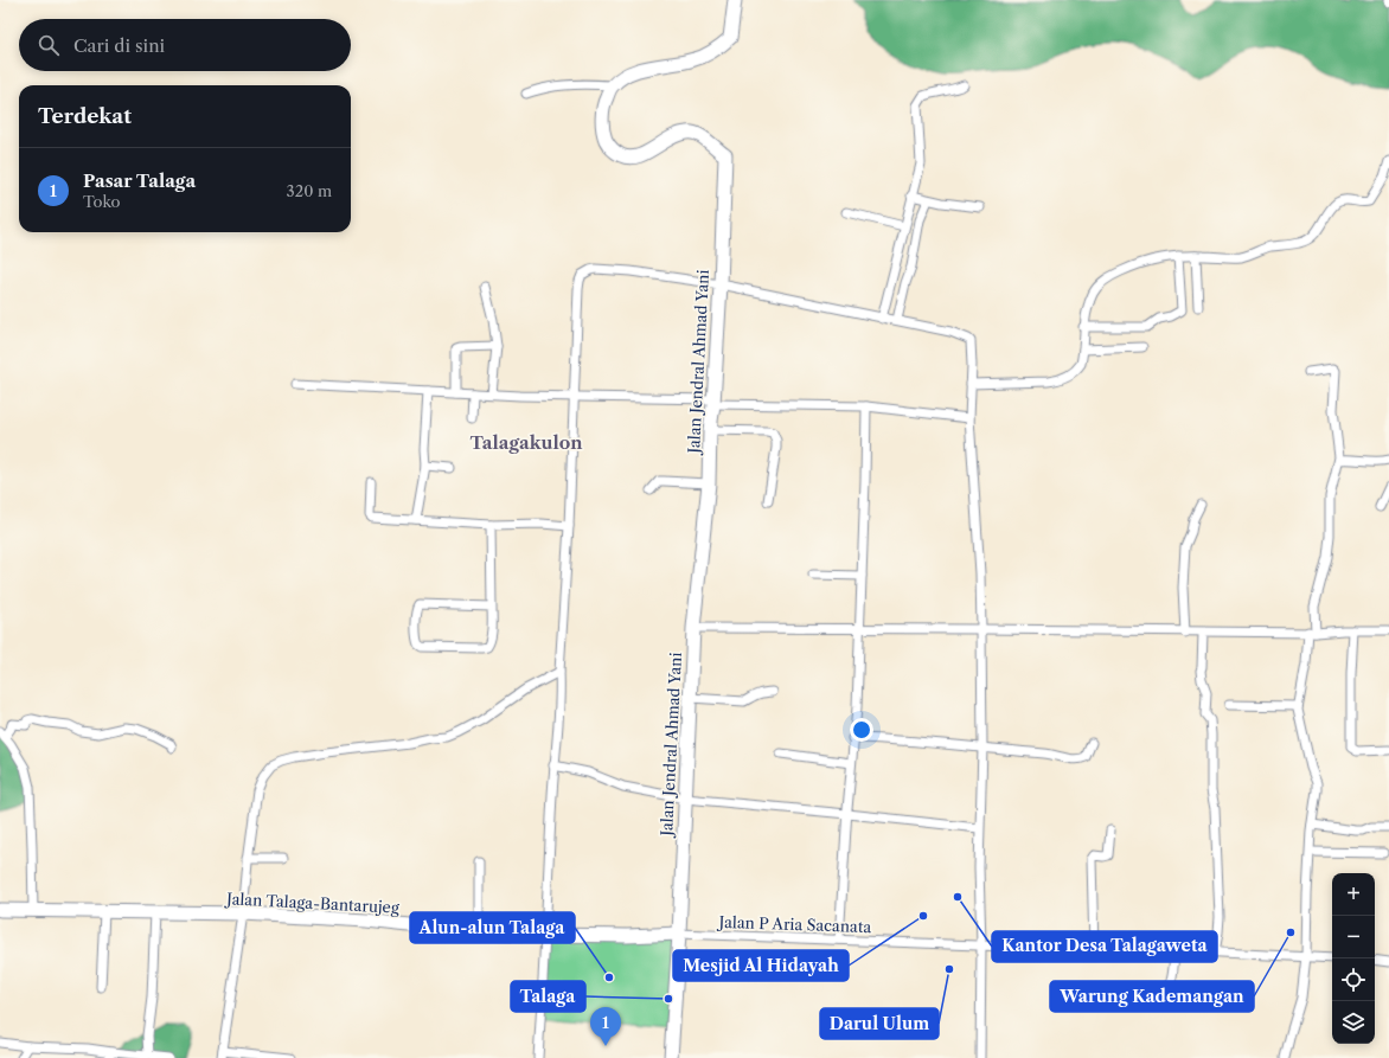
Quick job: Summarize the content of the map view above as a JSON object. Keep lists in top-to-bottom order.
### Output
{
  "streets": {
    "main road": ["Jalan Jendral Ahmad Yani", "Jalan Talaga-Bantarujeg"],
    "street": ["Jalan P Aria Sacanata"]
  },
  "crossings": [
    ["Jalan Jendral Ahmad Yani", "Jalan Talaga-Bantarujeg"],
    ["Jalan Jendral Ahmad Yani", "Jalan P Aria Sacanata"],
    ["Jalan Talaga-Bantarujeg", "Jalan P Aria Sacanata"]
  ],
  "districts": ["Talagakulon"],
  "places": [
    "Kantor Desa Talagaweta",
    "Mesjid Al Hidayah",
    "Warung Kademangan",
    "Darul Ulum",
    "Alun-alun Talaga",
    "Talaga"
  ],
  "page": {
    "search": "Cari di sini",
    "heading": "Terdekat",
    "list": [
      {
        "mark": "1",
        "name": "Pasar Talaga",
        "note": "Toko",
        "value": "320 m"
      }
    ],
    "map_buttons": ["+", "−"],
    "pins": "1"
  }
}
